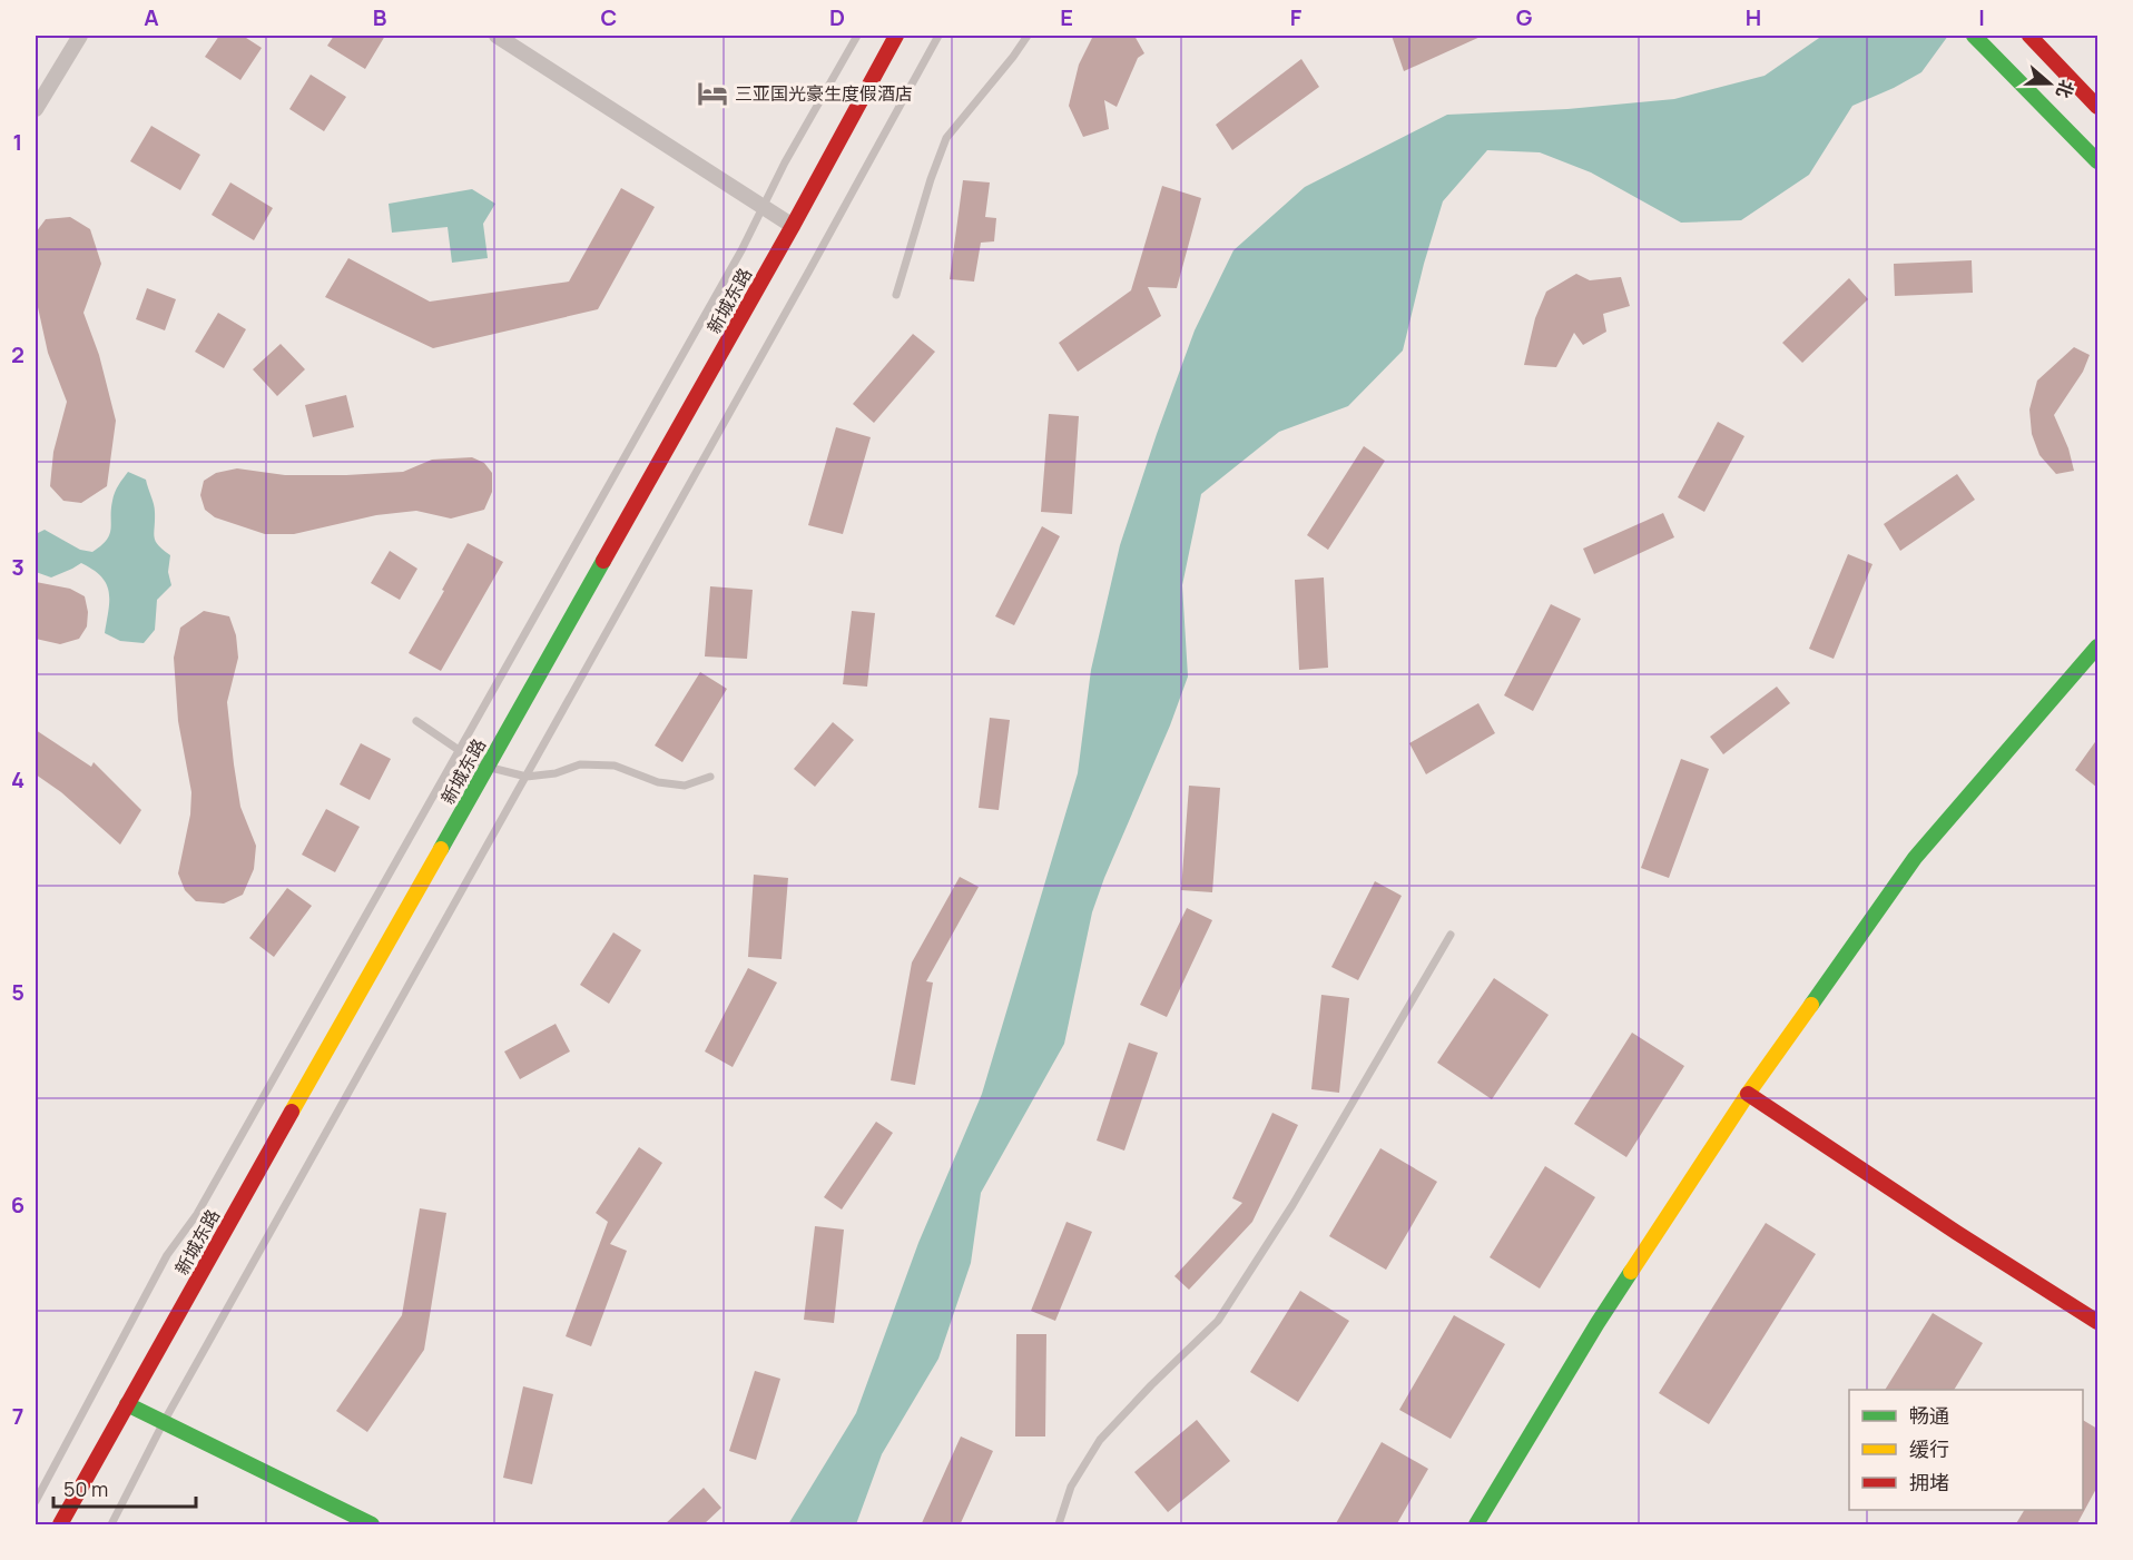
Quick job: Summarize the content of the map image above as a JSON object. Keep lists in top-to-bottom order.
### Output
{
  "streets": {
    "main road": ["新城东路"]
  },
  "places": {
    "hotel": ["三亚国光豪生度假酒店"]
  },
  "legend": ["畅通", "缓行", "拥堵"],
  "scale_bar": "50 m",
  "north": "right",
  "grid": {
    "columns": [
      "A",
      "B",
      "C",
      "D",
      "E",
      "F",
      "G",
      "H",
      "I"
    ],
    "rows": [
      "1",
      "2",
      "3",
      "4",
      "5",
      "6",
      "7"
    ]
  }
}
